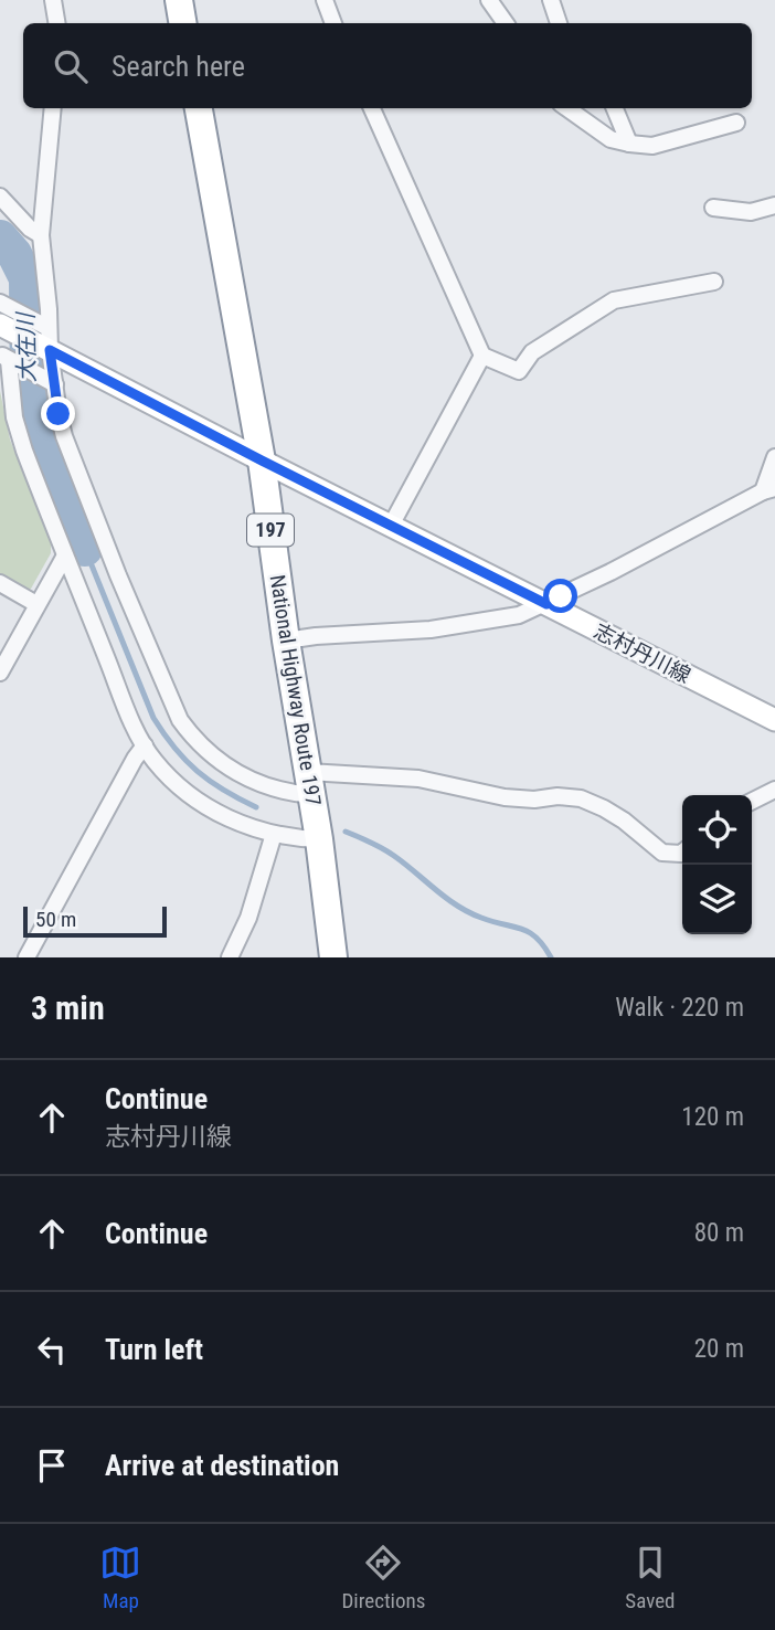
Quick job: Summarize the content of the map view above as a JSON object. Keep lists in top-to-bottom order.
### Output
{
  "streets": {
    "highway": ["197", "National Highway Route 197"],
    "street": ["志村丹川線"]
  },
  "crossings": [
    ["志村丹川線", "National Highway Route 197"]
  ],
  "water": ["大在川"],
  "scale_bar": "50 m",
  "page": {
    "search": "Search here",
    "scale": "50 m",
    "heading": ["3 min", "Walk · 220 m"],
    "list": [
      ["Continue", "志村丹川線", "120 m"],
      ["Continue", "80 m"],
      ["Turn left", "20 m"],
      "Arrive at destination"
    ],
    "nav": ["Map", "Directions", "Saved"]
  }
}
